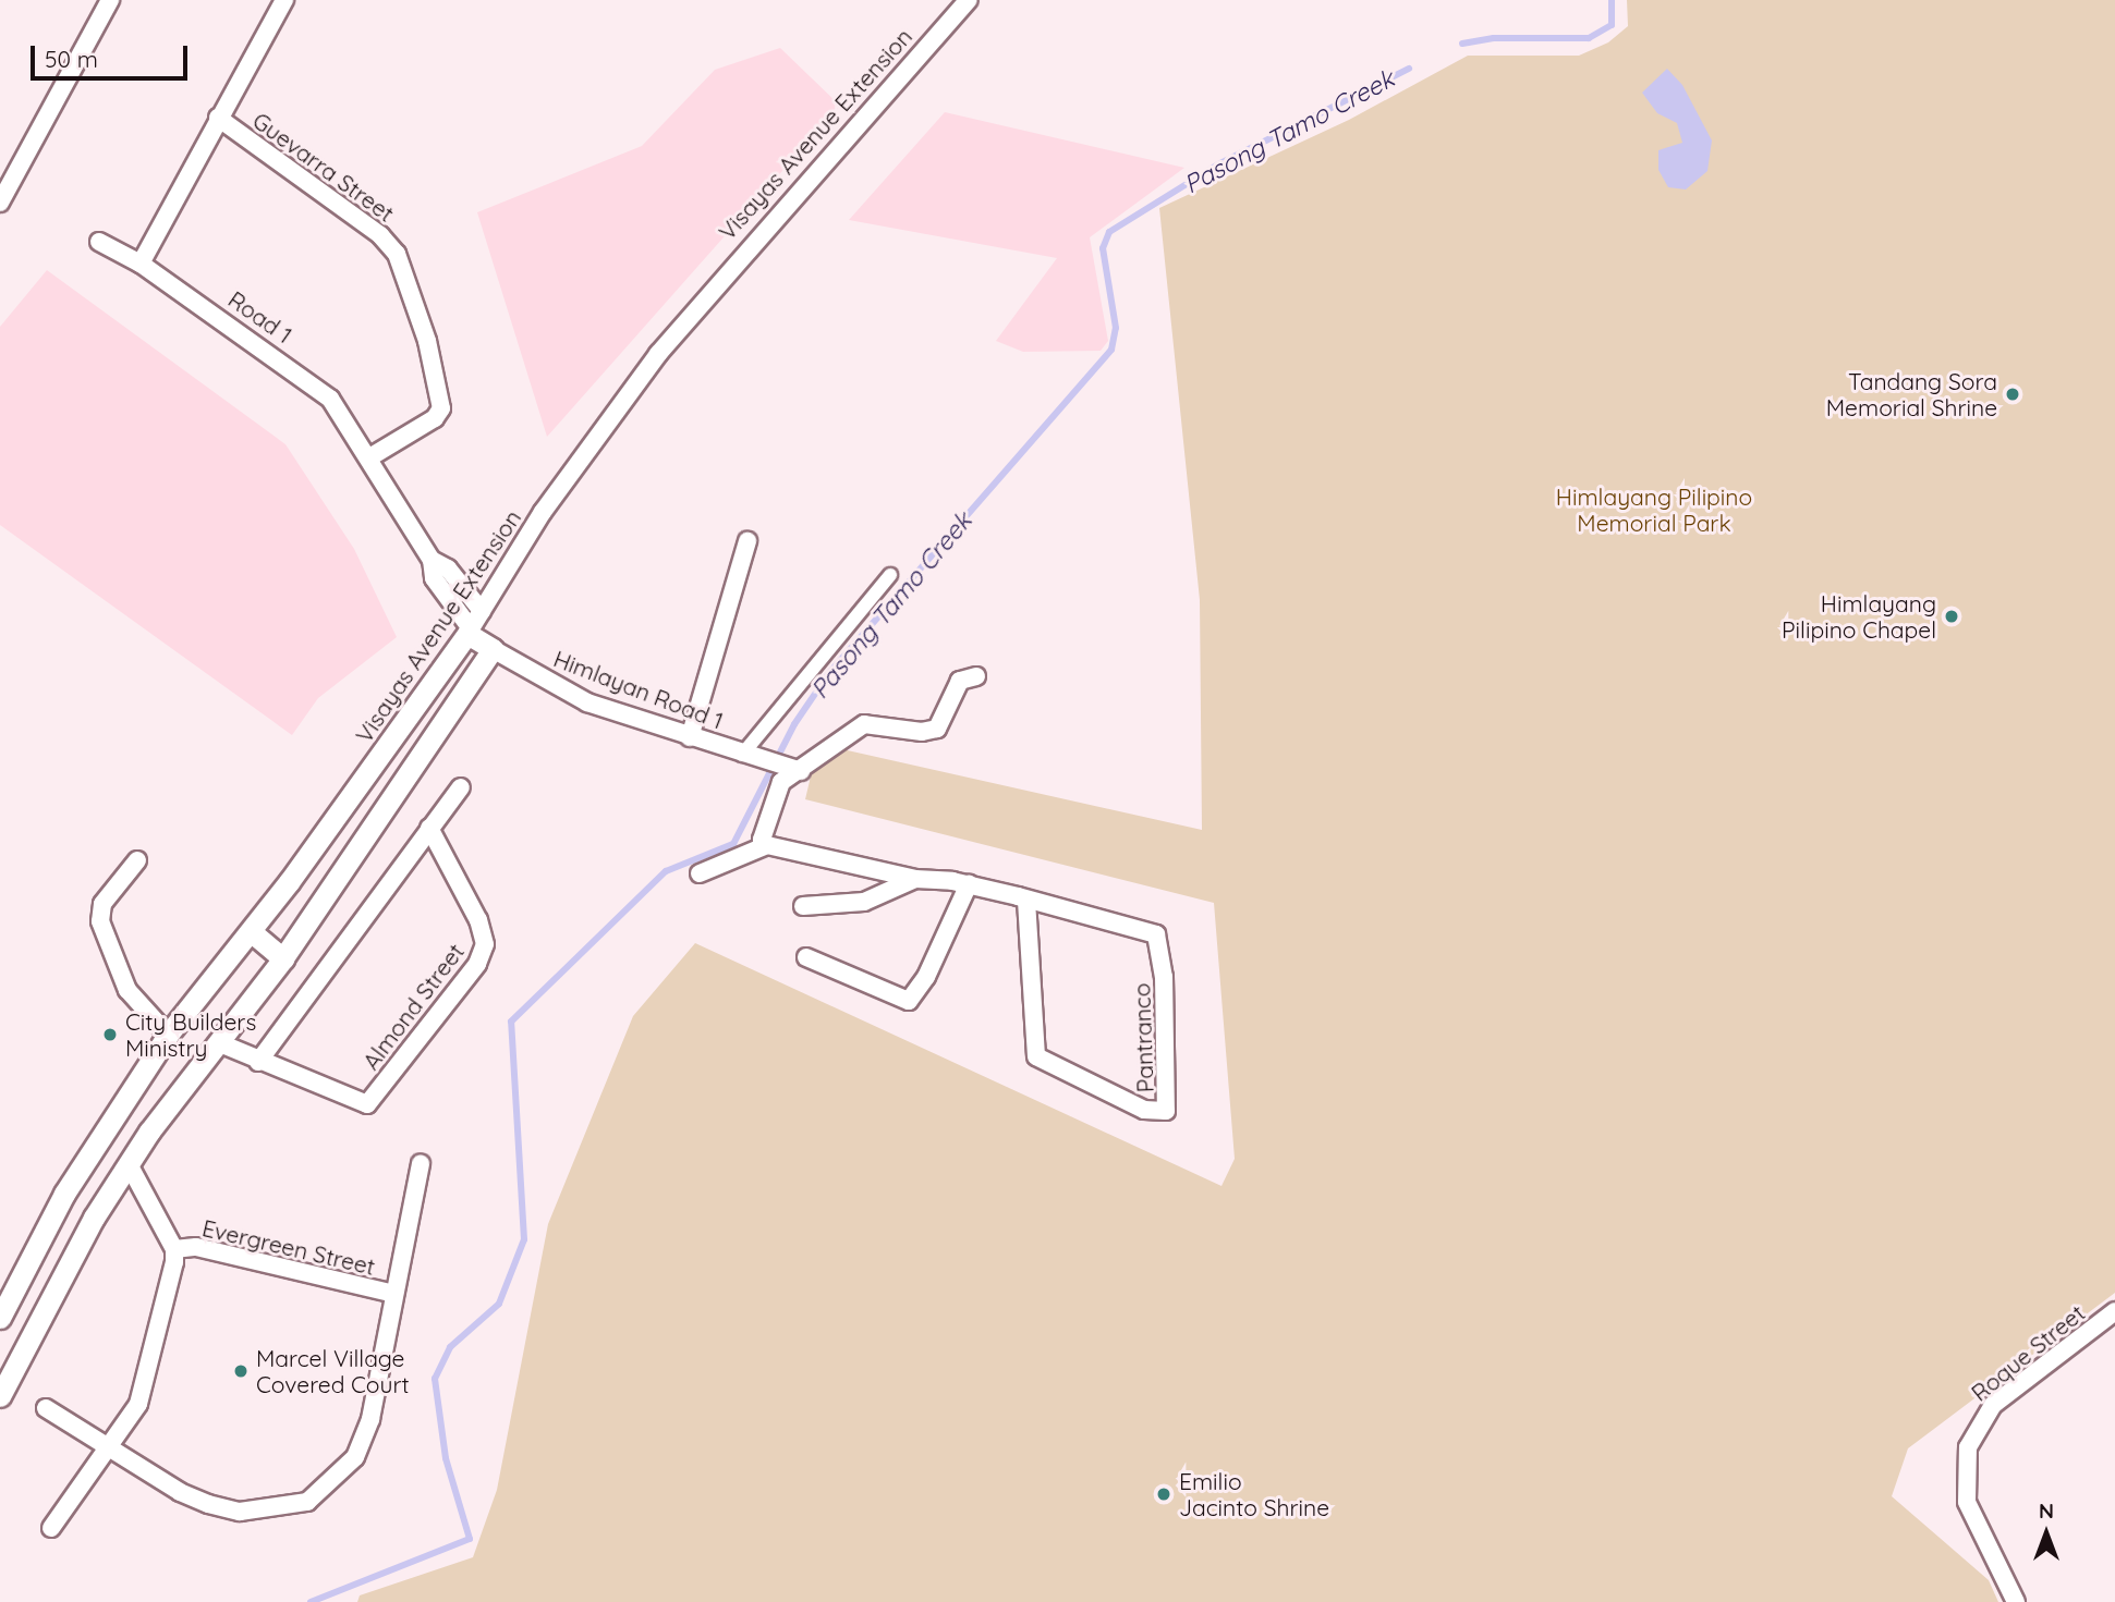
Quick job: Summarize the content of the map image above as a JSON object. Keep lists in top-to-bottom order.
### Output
{
  "streets": {
    "street": [
      "Visayas Avenue Extension",
      "Guevarra Street",
      "Road 1",
      "Himlayan Road 1",
      "Almond Street",
      "Pantranco",
      "Evergreen Street",
      "Roque Street"
    ]
  },
  "crossings": [
    ["Visayas Avenue Extension", "Himlayan Road 1"],
    ["Guevarra Street", "Road 1"]
  ],
  "water": ["Pasong Tamo Creek"],
  "parks": ["Himlayang Pilipino Memorial Park"],
  "places": [
    "Tandang Sora Memorial Shrine",
    "Himlayang Pilipino Chapel",
    "City Builders Ministry",
    "Marcel Village Covered Court",
    "Emilio Jacinto Shrine"
  ],
  "scale_bar": "50 m",
  "north": "top"
}
